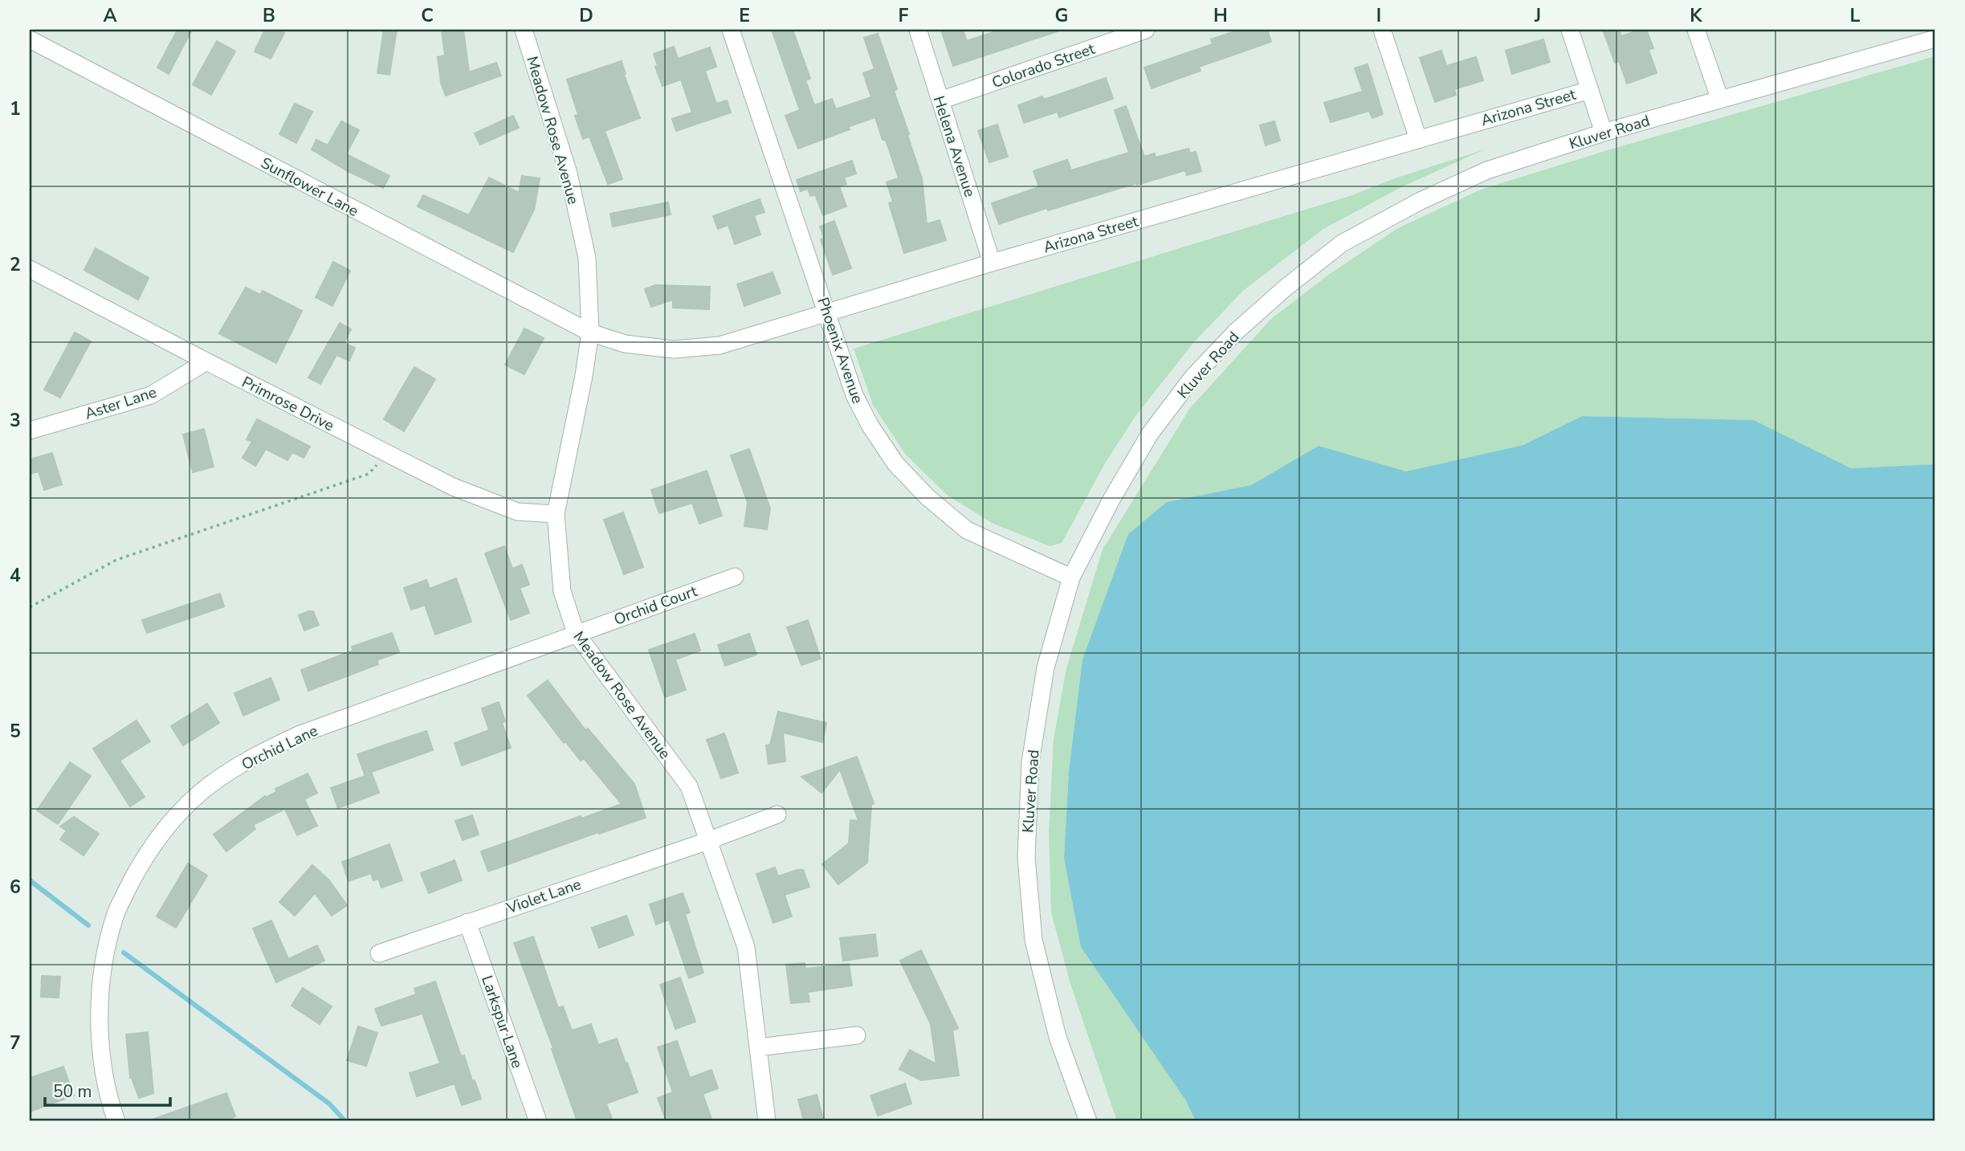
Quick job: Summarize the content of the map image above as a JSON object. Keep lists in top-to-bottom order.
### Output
{
  "streets": {
    "street": [
      "Colorado Street",
      "Arizona Street",
      "Meadow Rose Avenue",
      "Kluver Road",
      "Helena Avenue",
      "Sunflower Lane",
      "Phoenix Avenue",
      "Aster Lane",
      "Primrose Drive",
      "Orchid Court",
      "Orchid Lane",
      "Violet Lane",
      "Larkspur Lane"
    ]
  },
  "crossings": [
    ["Colorado Street", "Helena Avenue"],
    ["Arizona Street", "Meadow Rose Avenue"],
    ["Arizona Street", "Helena Avenue"],
    ["Arizona Street", "Sunflower Lane"],
    ["Arizona Street", "Phoenix Avenue"],
    ["Meadow Rose Avenue", "Sunflower Lane"],
    ["Meadow Rose Avenue", "Primrose Drive"],
    ["Meadow Rose Avenue", "Orchid Court"],
    ["Meadow Rose Avenue", "Orchid Lane"],
    ["Meadow Rose Avenue", "Violet Lane"],
    ["Kluver Road", "Phoenix Avenue"],
    ["Aster Lane", "Primrose Drive"],
    ["Orchid Court", "Orchid Lane"],
    ["Violet Lane", "Larkspur Lane"]
  ],
  "scale_bar": "50 m",
  "grid": {
    "columns": [
      "A",
      "B",
      "C",
      "D",
      "E",
      "F",
      "G",
      "H",
      "I",
      "J",
      "K",
      "L"
    ],
    "rows": [
      "1",
      "2",
      "3",
      "4",
      "5",
      "6",
      "7"
    ]
  }
}
